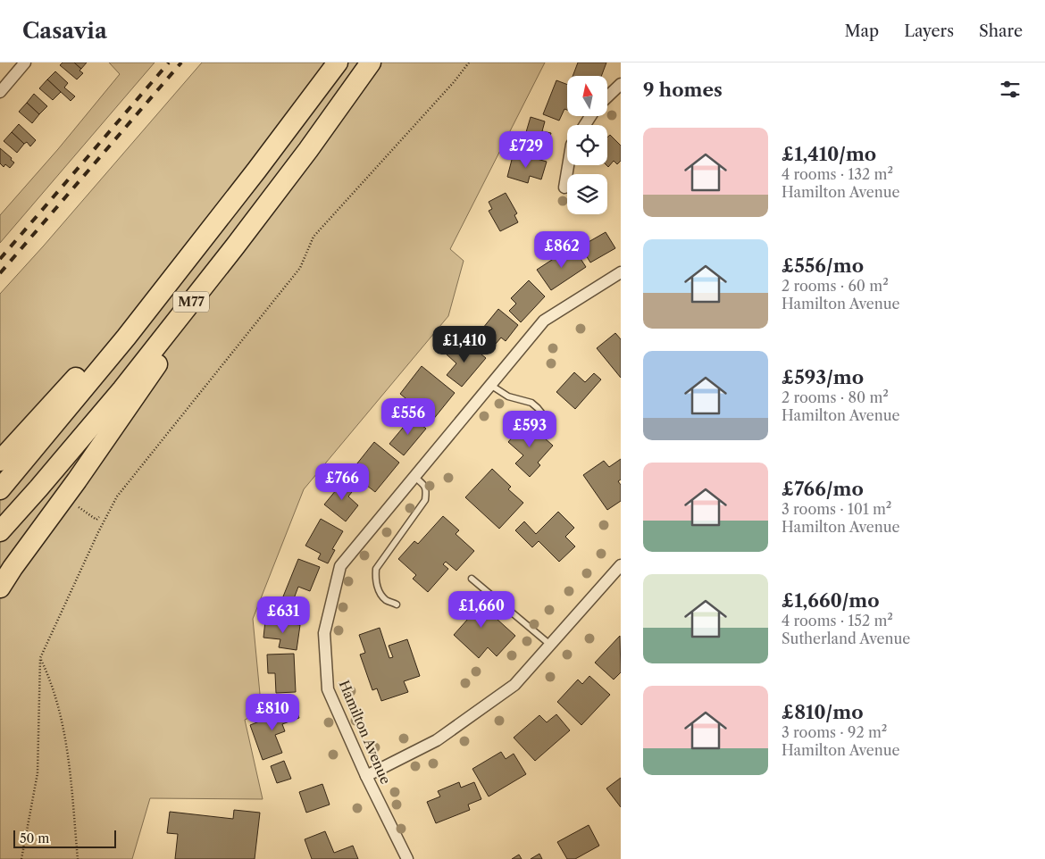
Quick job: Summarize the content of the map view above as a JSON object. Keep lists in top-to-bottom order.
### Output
{
  "streets": {
    "highway": ["M77"],
    "street": ["Hamilton Avenue"]
  },
  "scale_bar": "50 m",
  "north": "top",
  "page": {
    "header": "Casavia",
    "nav": ["Map", "Layers", "Share"],
    "heading": "9 homes",
    "list": [
      {
        "name": "£1,410/mo",
        "note": "4 rooms · 132 m² · Hamilton Avenue"
      },
      {
        "name": "£556/mo",
        "note": "2 rooms · 60 m² · Hamilton Avenue"
      },
      {
        "name": "£593/mo",
        "note": "2 rooms · 80 m² · Hamilton Avenue"
      },
      {
        "name": "£766/mo",
        "note": "3 rooms · 101 m² · Hamilton Avenue"
      },
      {
        "name": "£1,660/mo",
        "note": "4 rooms · 152 m² · Sutherland Avenue"
      },
      {
        "name": "£810/mo",
        "note": "3 rooms · 92 m² · Hamilton Avenue"
      }
    ],
    "price": [
      "£729",
      "£862",
      "£1,410",
      "£556",
      "£593",
      "£766",
      "£1,660",
      "£631",
      "£810"
    ],
    "scale": "50 m"
  }
}
